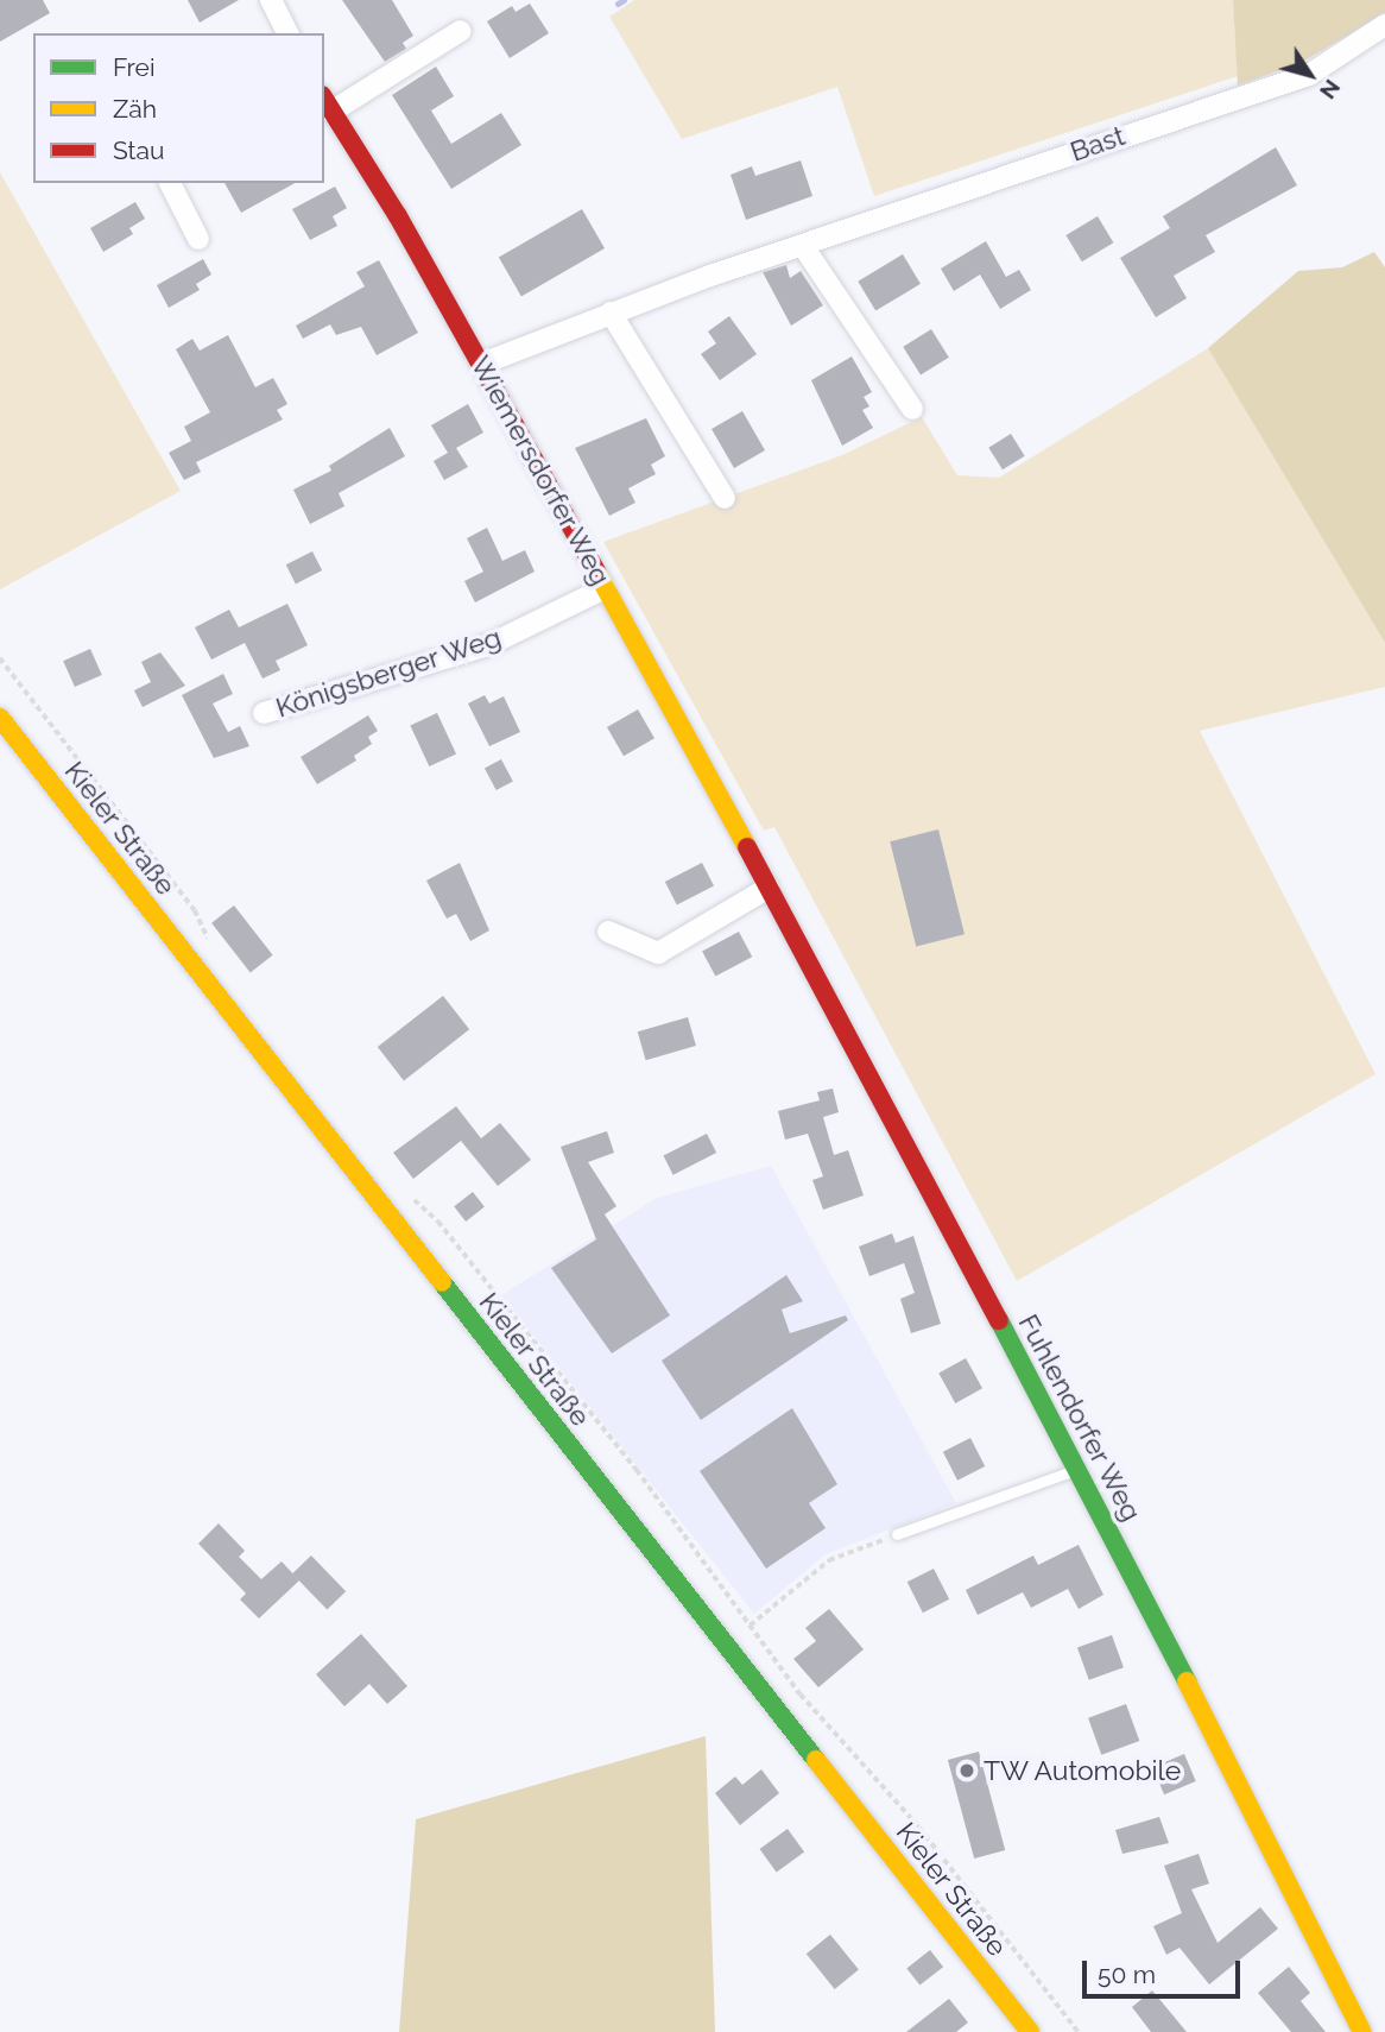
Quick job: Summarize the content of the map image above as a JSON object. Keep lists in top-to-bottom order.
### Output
{
  "streets": {
    "street": [
      "Bast",
      "Wiemersdorfer Weg",
      "Königsberger Weg",
      "Kieler Straße",
      "Fuhlendorfer Weg"
    ]
  },
  "crossings": [
    ["Bast", "Wiemersdorfer Weg"],
    ["Wiemersdorfer Weg", "Königsberger Weg"],
    ["Wiemersdorfer Weg", "Fuhlendorfer Weg"]
  ],
  "places": ["TW Automobile"],
  "legend": ["Frei", "Zäh", "Stau"],
  "scale_bar": "50 m",
  "north": "bottom right"
}
